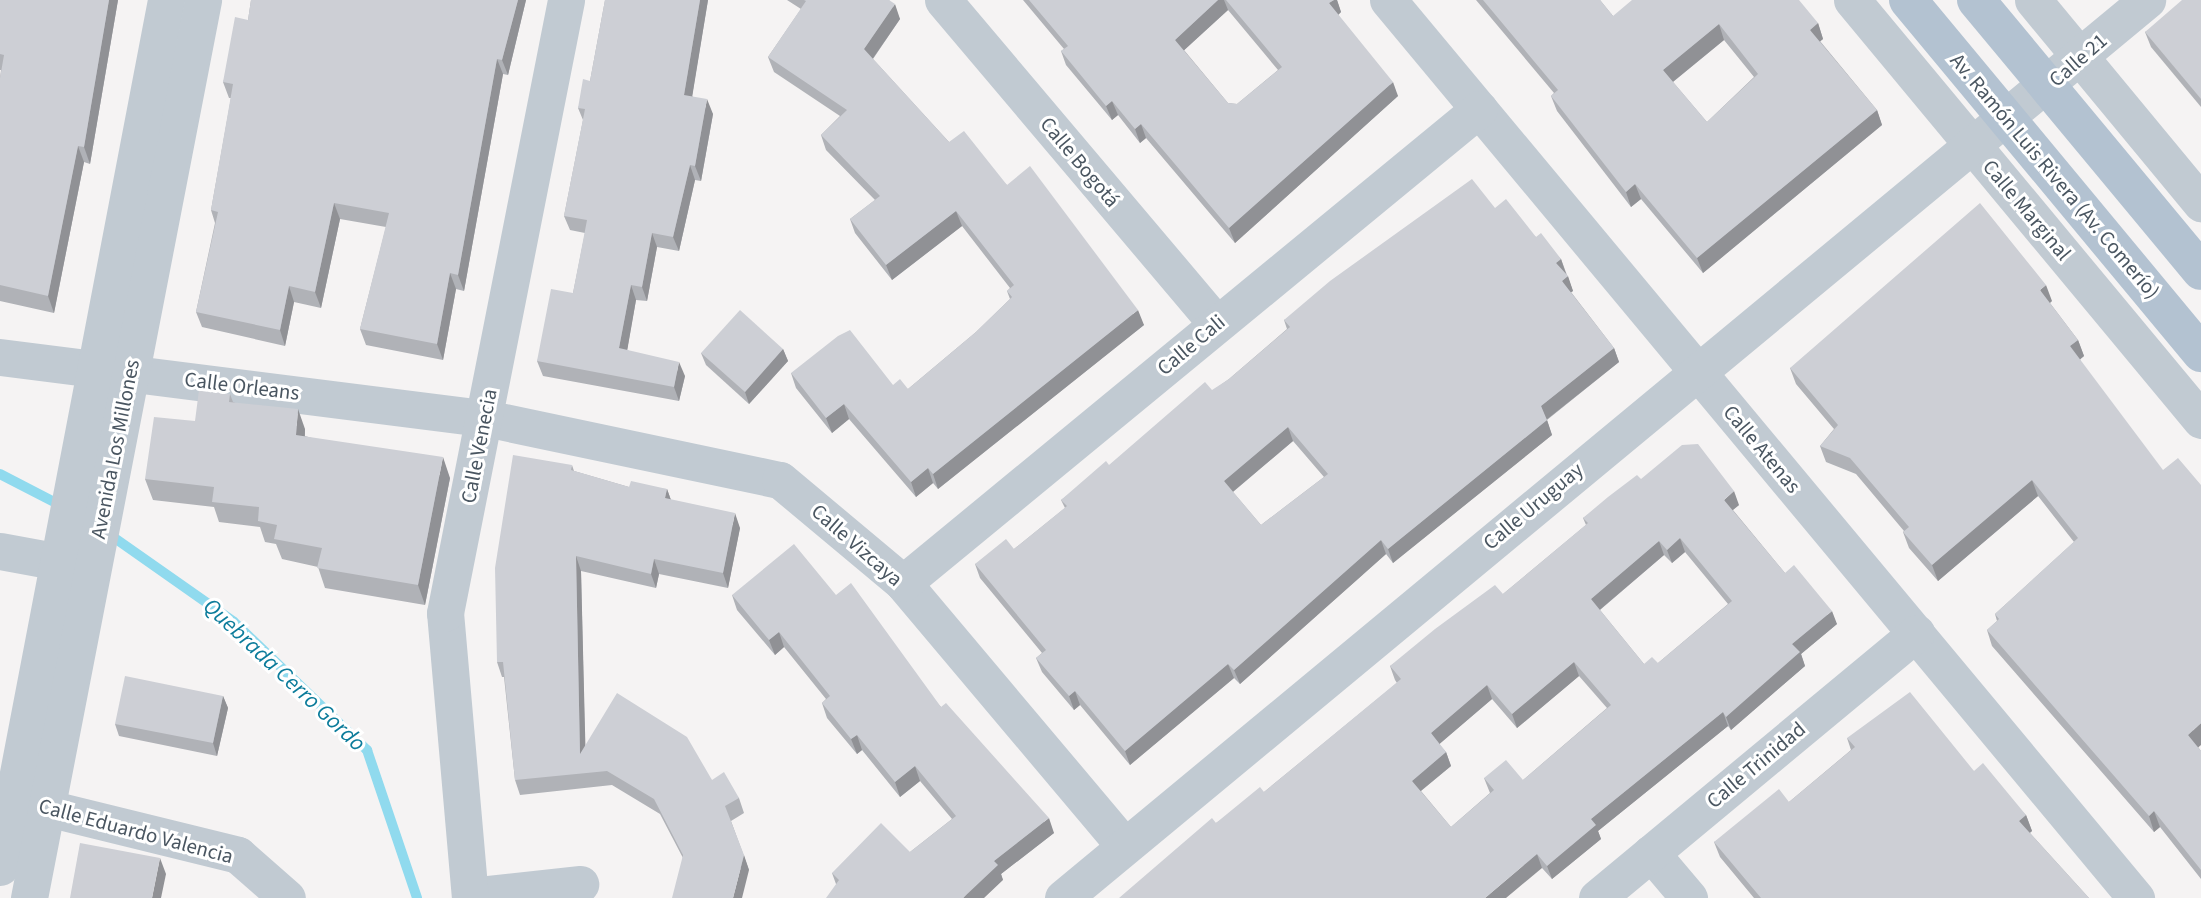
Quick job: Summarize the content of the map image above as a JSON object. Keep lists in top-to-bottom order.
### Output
{
  "streets": {
    "main road": ["Av. Ramón Luis Rivera (Av. Comerío)"],
    "street": [
      "Calle 21",
      "Calle Bogotá",
      "Calle Marginal",
      "Calle Cali",
      "Calle Orleans",
      "Calle Venecia",
      "Avenida Los Millones",
      "Calle Atenas",
      "Calle Uruguay",
      "Calle Vizcaya",
      "Calle Trinidad",
      "Calle Eduardo Valencia"
    ]
  },
  "crossings": [
    ["Calle 21", "Av. Ramón Luis Rivera (Av. Comerío)"],
    ["Calle 21", "Calle Uruguay"],
    ["Calle Bogotá", "Calle Cali"],
    ["Av. Ramón Luis Rivera (Av. Comerío)", "Calle Uruguay"],
    ["Calle Marginal", "Calle Uruguay"],
    ["Calle Cali", "Calle Atenas"],
    ["Calle Cali", "Calle Vizcaya"],
    ["Calle Orleans", "Calle Venecia"],
    ["Calle Orleans", "Avenida Los Millones"],
    ["Calle Orleans", "Calle Vizcaya"],
    ["Calle Venecia", "Calle Vizcaya"],
    ["Avenida Los Millones", "Calle Eduardo Valencia"],
    ["Calle Atenas", "Calle Uruguay"],
    ["Calle Atenas", "Calle Trinidad"],
    ["Calle Uruguay", "Calle Vizcaya"]
  ],
  "water": ["Quebrada Cerro Gordo"]
}
